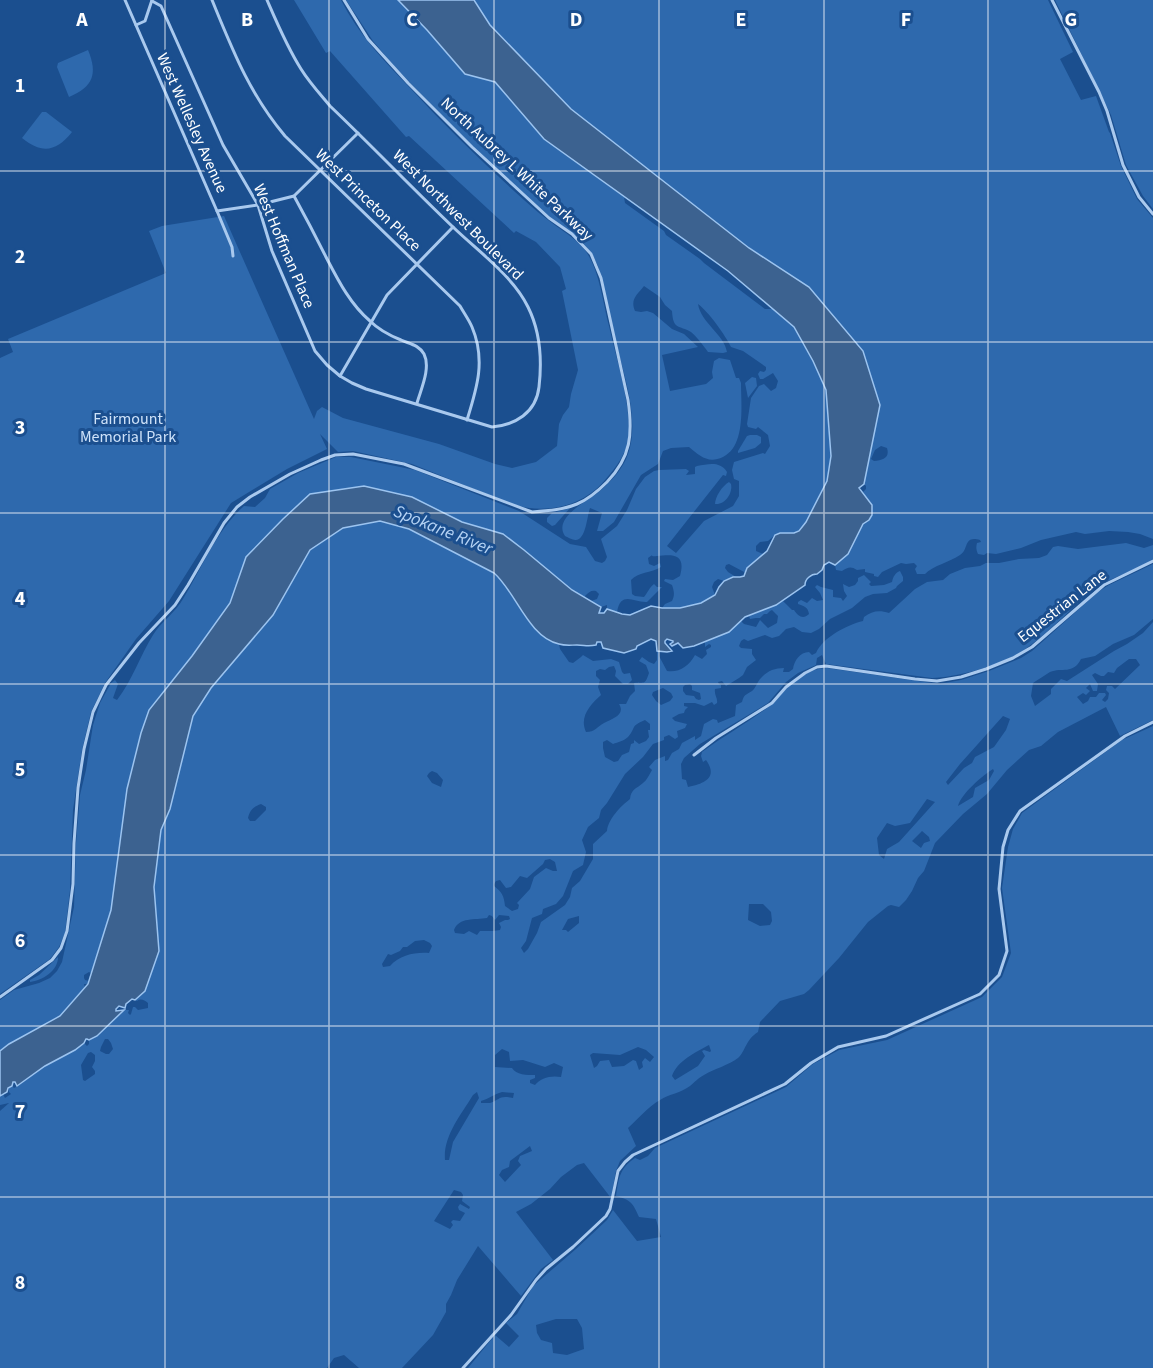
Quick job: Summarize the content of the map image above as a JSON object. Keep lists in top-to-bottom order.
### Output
{
  "streets": {
    "street": [
      "West Wellesley Avenue",
      "North Aubrey L White Parkway",
      "West Princeton Place",
      "West Northwest Boulevard",
      "West Hoffman Place",
      "Equestrian Lane"
    ]
  },
  "crossings": [
    ["West Princeton Place", "West Northwest Boulevard"],
    ["West Princeton Place", "West Hoffman Place"],
    ["West Northwest Boulevard", "West Hoffman Place"]
  ],
  "water": ["Spokane River"],
  "parks": ["Fairmount Memorial Park"],
  "grid": {
    "columns": [
      "A",
      "B",
      "C",
      "D",
      "E",
      "F",
      "G"
    ],
    "rows": [
      "1",
      "2",
      "3",
      "4",
      "5",
      "6",
      "7",
      "8"
    ]
  }
}
